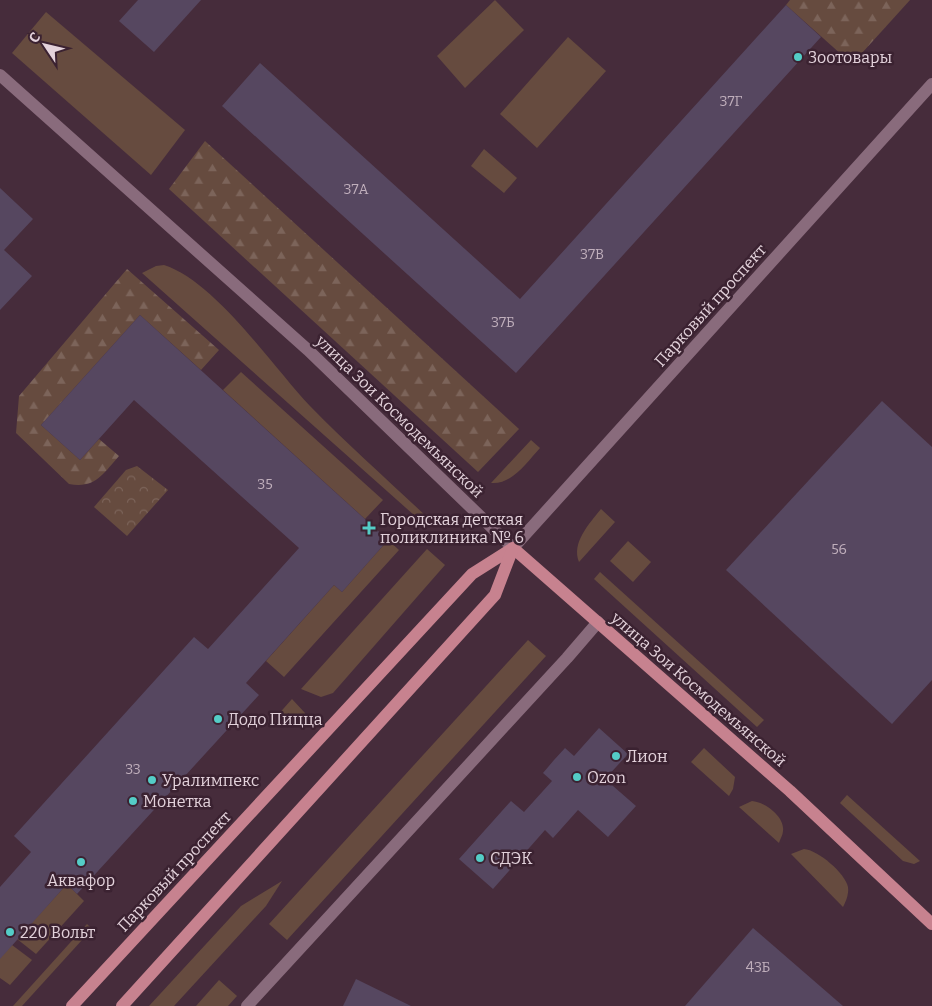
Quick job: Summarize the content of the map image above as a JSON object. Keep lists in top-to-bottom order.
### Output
{
  "streets": {
    "main road": ["Парковый проспект", "улица Зои Космодемьянской"]
  },
  "crossings": [
    ["Парковый проспект", "улица Зои Космодемьянской"]
  ],
  "places": {
    "other": [
      "Зоотовары",
      "Додо Пицца",
      "Лион",
      "Ozon",
      "Уралимпекс",
      "Монетка",
      "СДЭК",
      "Аквафор",
      "220 Вольт"
    ],
    "health": ["Городская детская поликлиника № 6"]
  },
  "house_numbers": [
    "37Г",
    "37А",
    "37В",
    "37Б",
    "35",
    "56",
    "33",
    "43Б"
  ],
  "north": "top left"
}
